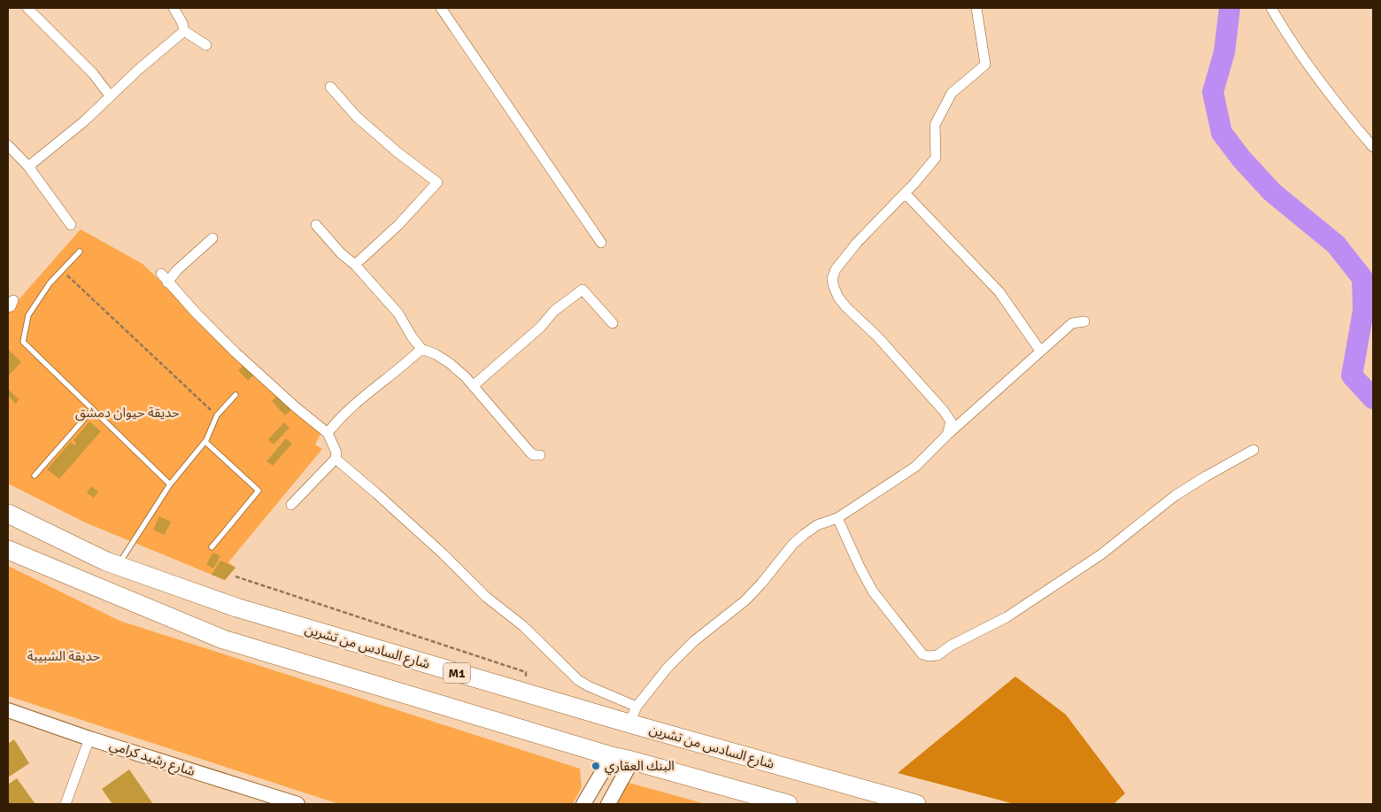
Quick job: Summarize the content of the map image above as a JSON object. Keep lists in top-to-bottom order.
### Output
{
  "streets": {
    "highway": ["شارع السادس من تشرين", "M1"],
    "main road": ["شارع رشيد كرامي"]
  },
  "parks": ["حديقة حيوان دمشق", "حديقة الشبيبة"],
  "places": ["البنك العقاري"]
}
